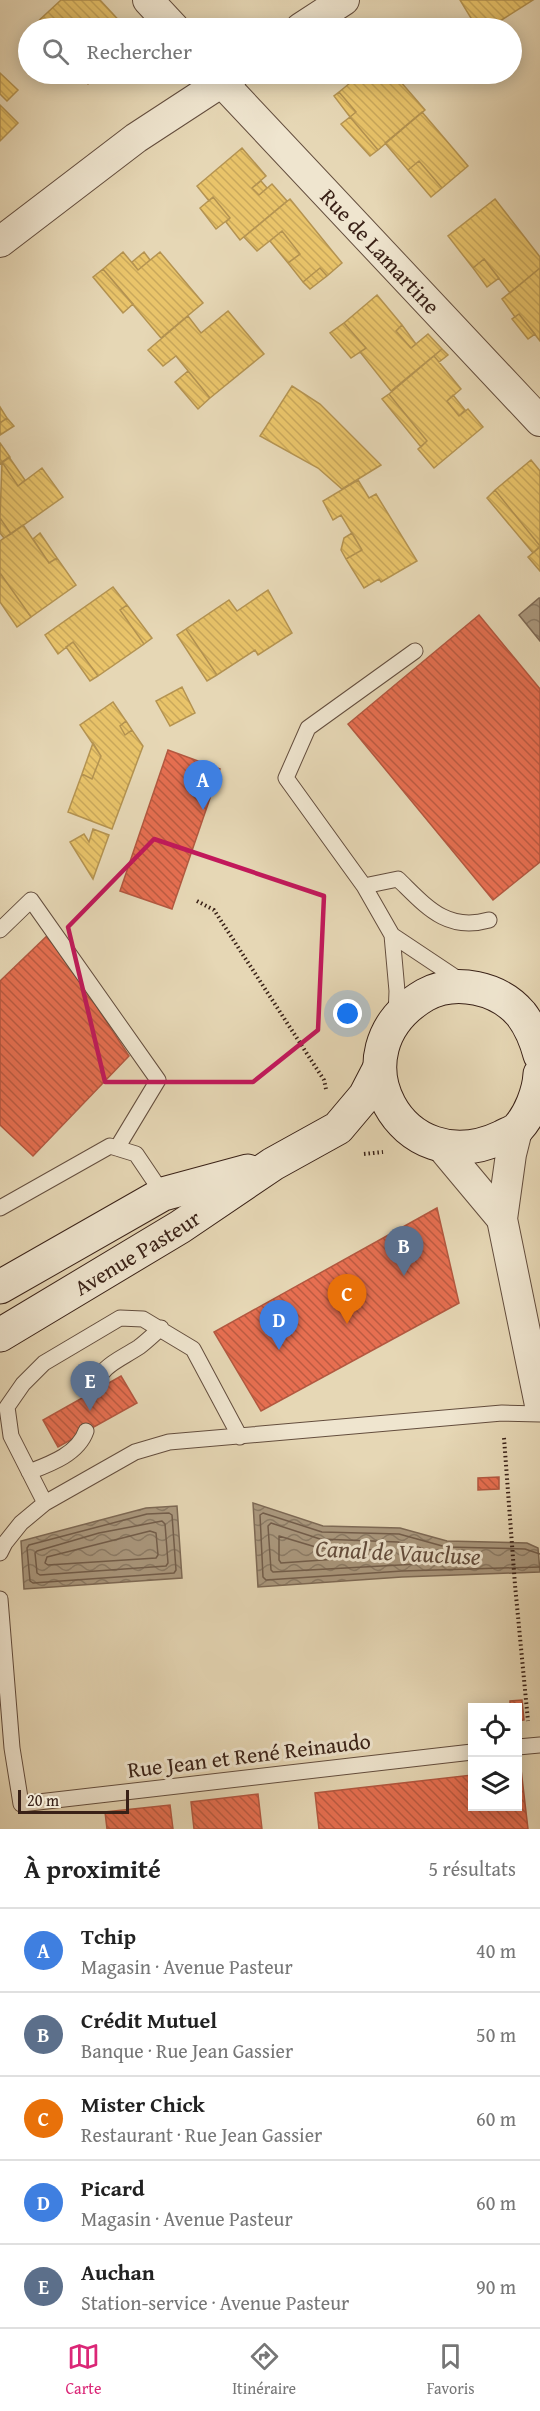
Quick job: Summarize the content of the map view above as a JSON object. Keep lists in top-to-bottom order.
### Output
{
  "streets": {
    "main road": ["Avenue Pasteur"],
    "street": ["Rue de Lamartine"],
    "lane": ["Rue Jean et René Reinaudo"]
  },
  "water": ["Canal de Vaucluse"],
  "scale_bar": "20 m",
  "page": {
    "search": "Rechercher",
    "pins": [
      "A",
      "B",
      "C",
      "D",
      "E"
    ],
    "scale": "20 m",
    "heading": ["À proximité", "5 résultats"],
    "list": [
      {
        "mark": "A",
        "name": "Tchip",
        "note": "Magasin · Avenue Pasteur",
        "value": "40 m"
      },
      {
        "mark": "B",
        "name": "Crédit Mutuel",
        "note": "Banque · Rue Jean Gassier",
        "value": "50 m"
      },
      {
        "mark": "C",
        "name": "Mister Chick",
        "note": "Restaurant · Rue Jean Gassier",
        "value": "60 m"
      },
      {
        "mark": "D",
        "name": "Picard",
        "note": "Magasin · Avenue Pasteur",
        "value": "60 m"
      },
      {
        "mark": "E",
        "name": "Auchan",
        "note": "Station-service · Avenue Pasteur",
        "value": "90 m"
      }
    ],
    "nav": ["Carte", "Itinéraire", "Favoris"]
  }
}
